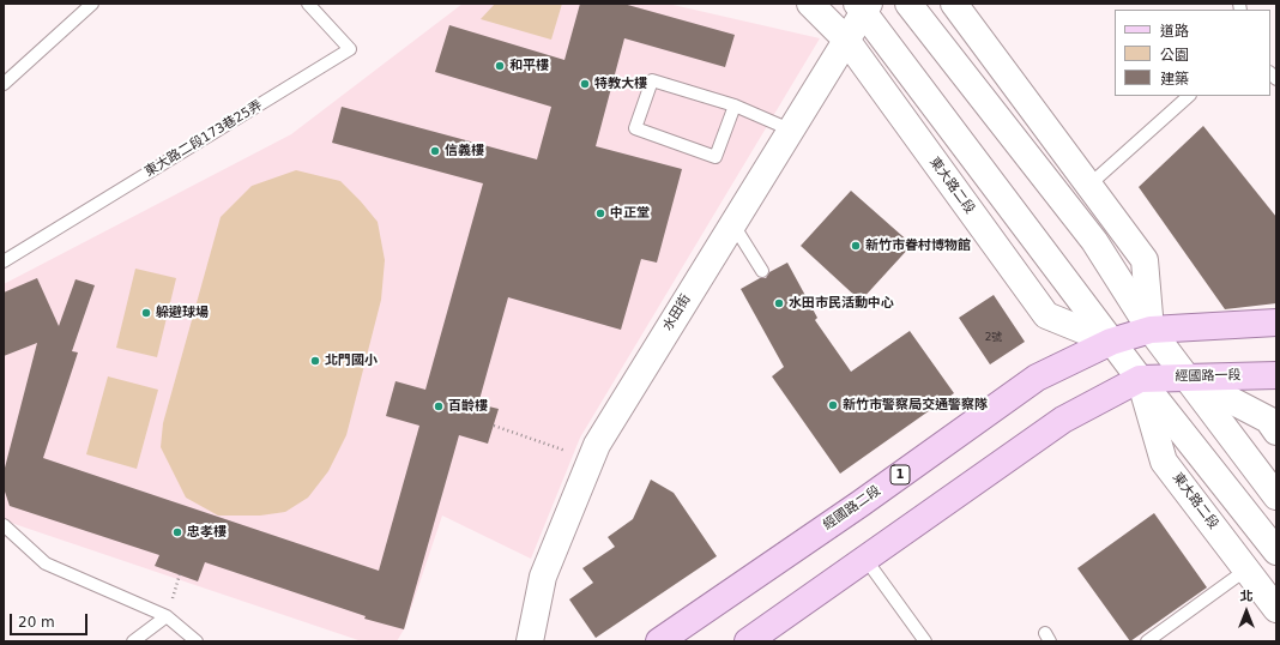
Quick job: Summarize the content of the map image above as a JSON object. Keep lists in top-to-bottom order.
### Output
{
  "streets": {
    "main road": ["經國路一段", "1", "經國路二段"],
    "street": ["東大路二段", "水田街"],
    "lane": ["東大路二段173巷25弄"]
  },
  "crossings": [
    ["東大路二段", "水田街"],
    ["東大路二段", "經國路一段"],
    ["東大路二段", "經國路二段"],
    ["1", "經國路二段"]
  ],
  "places": [
    "和平樓",
    "特教大樓",
    "信義樓",
    "中正堂",
    "新竹市眷村博物館",
    "水田市民活動中心",
    "躲避球場",
    "北門國小",
    "新竹市警察局交通警察隊",
    "百齡樓",
    "忠孝樓"
  ],
  "house_numbers": ["2號"],
  "legend": ["道路", "公園", "建築"],
  "scale_bar": "20 m",
  "north": "top"
}
